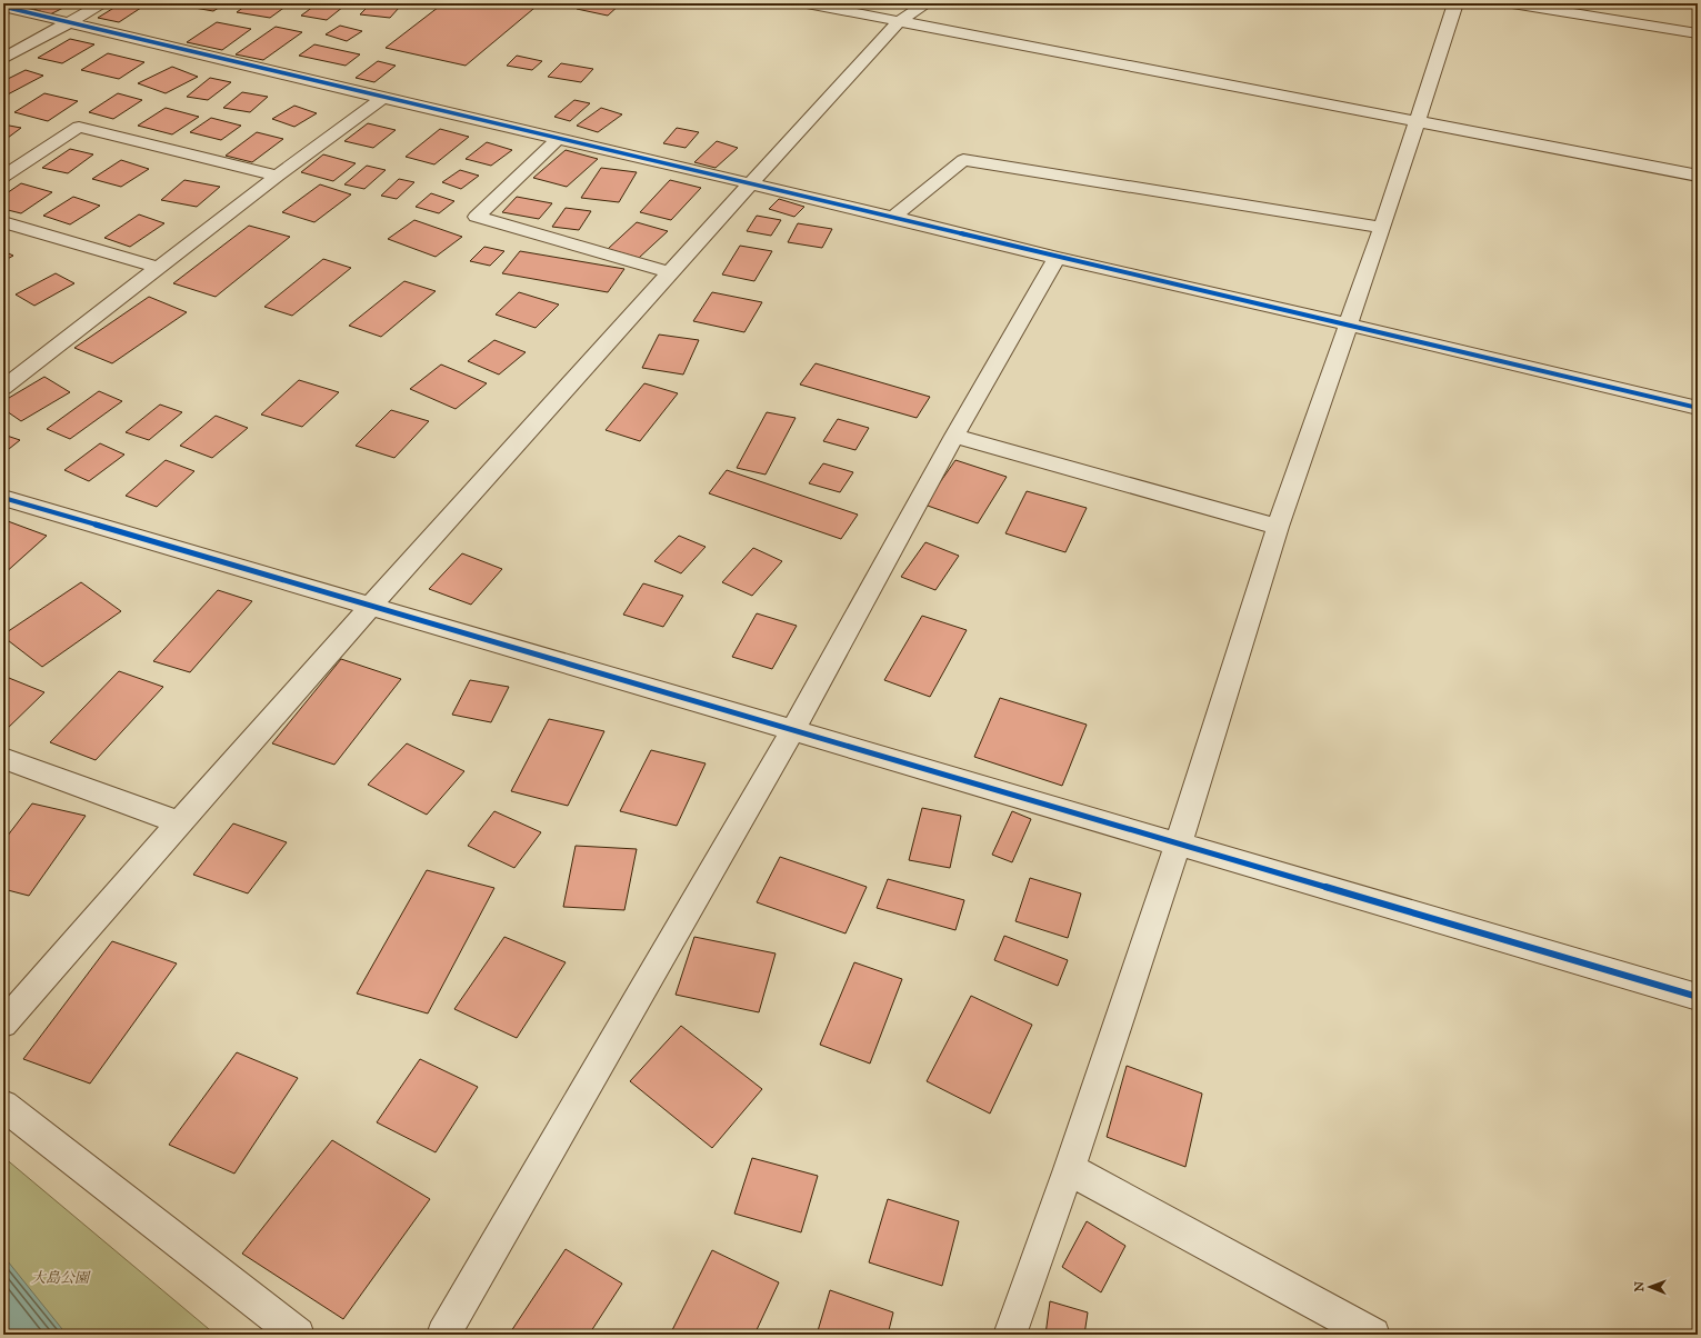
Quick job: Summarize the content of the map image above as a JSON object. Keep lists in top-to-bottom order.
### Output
{
  "parks": ["大島公園"],
  "north": "left"
}
